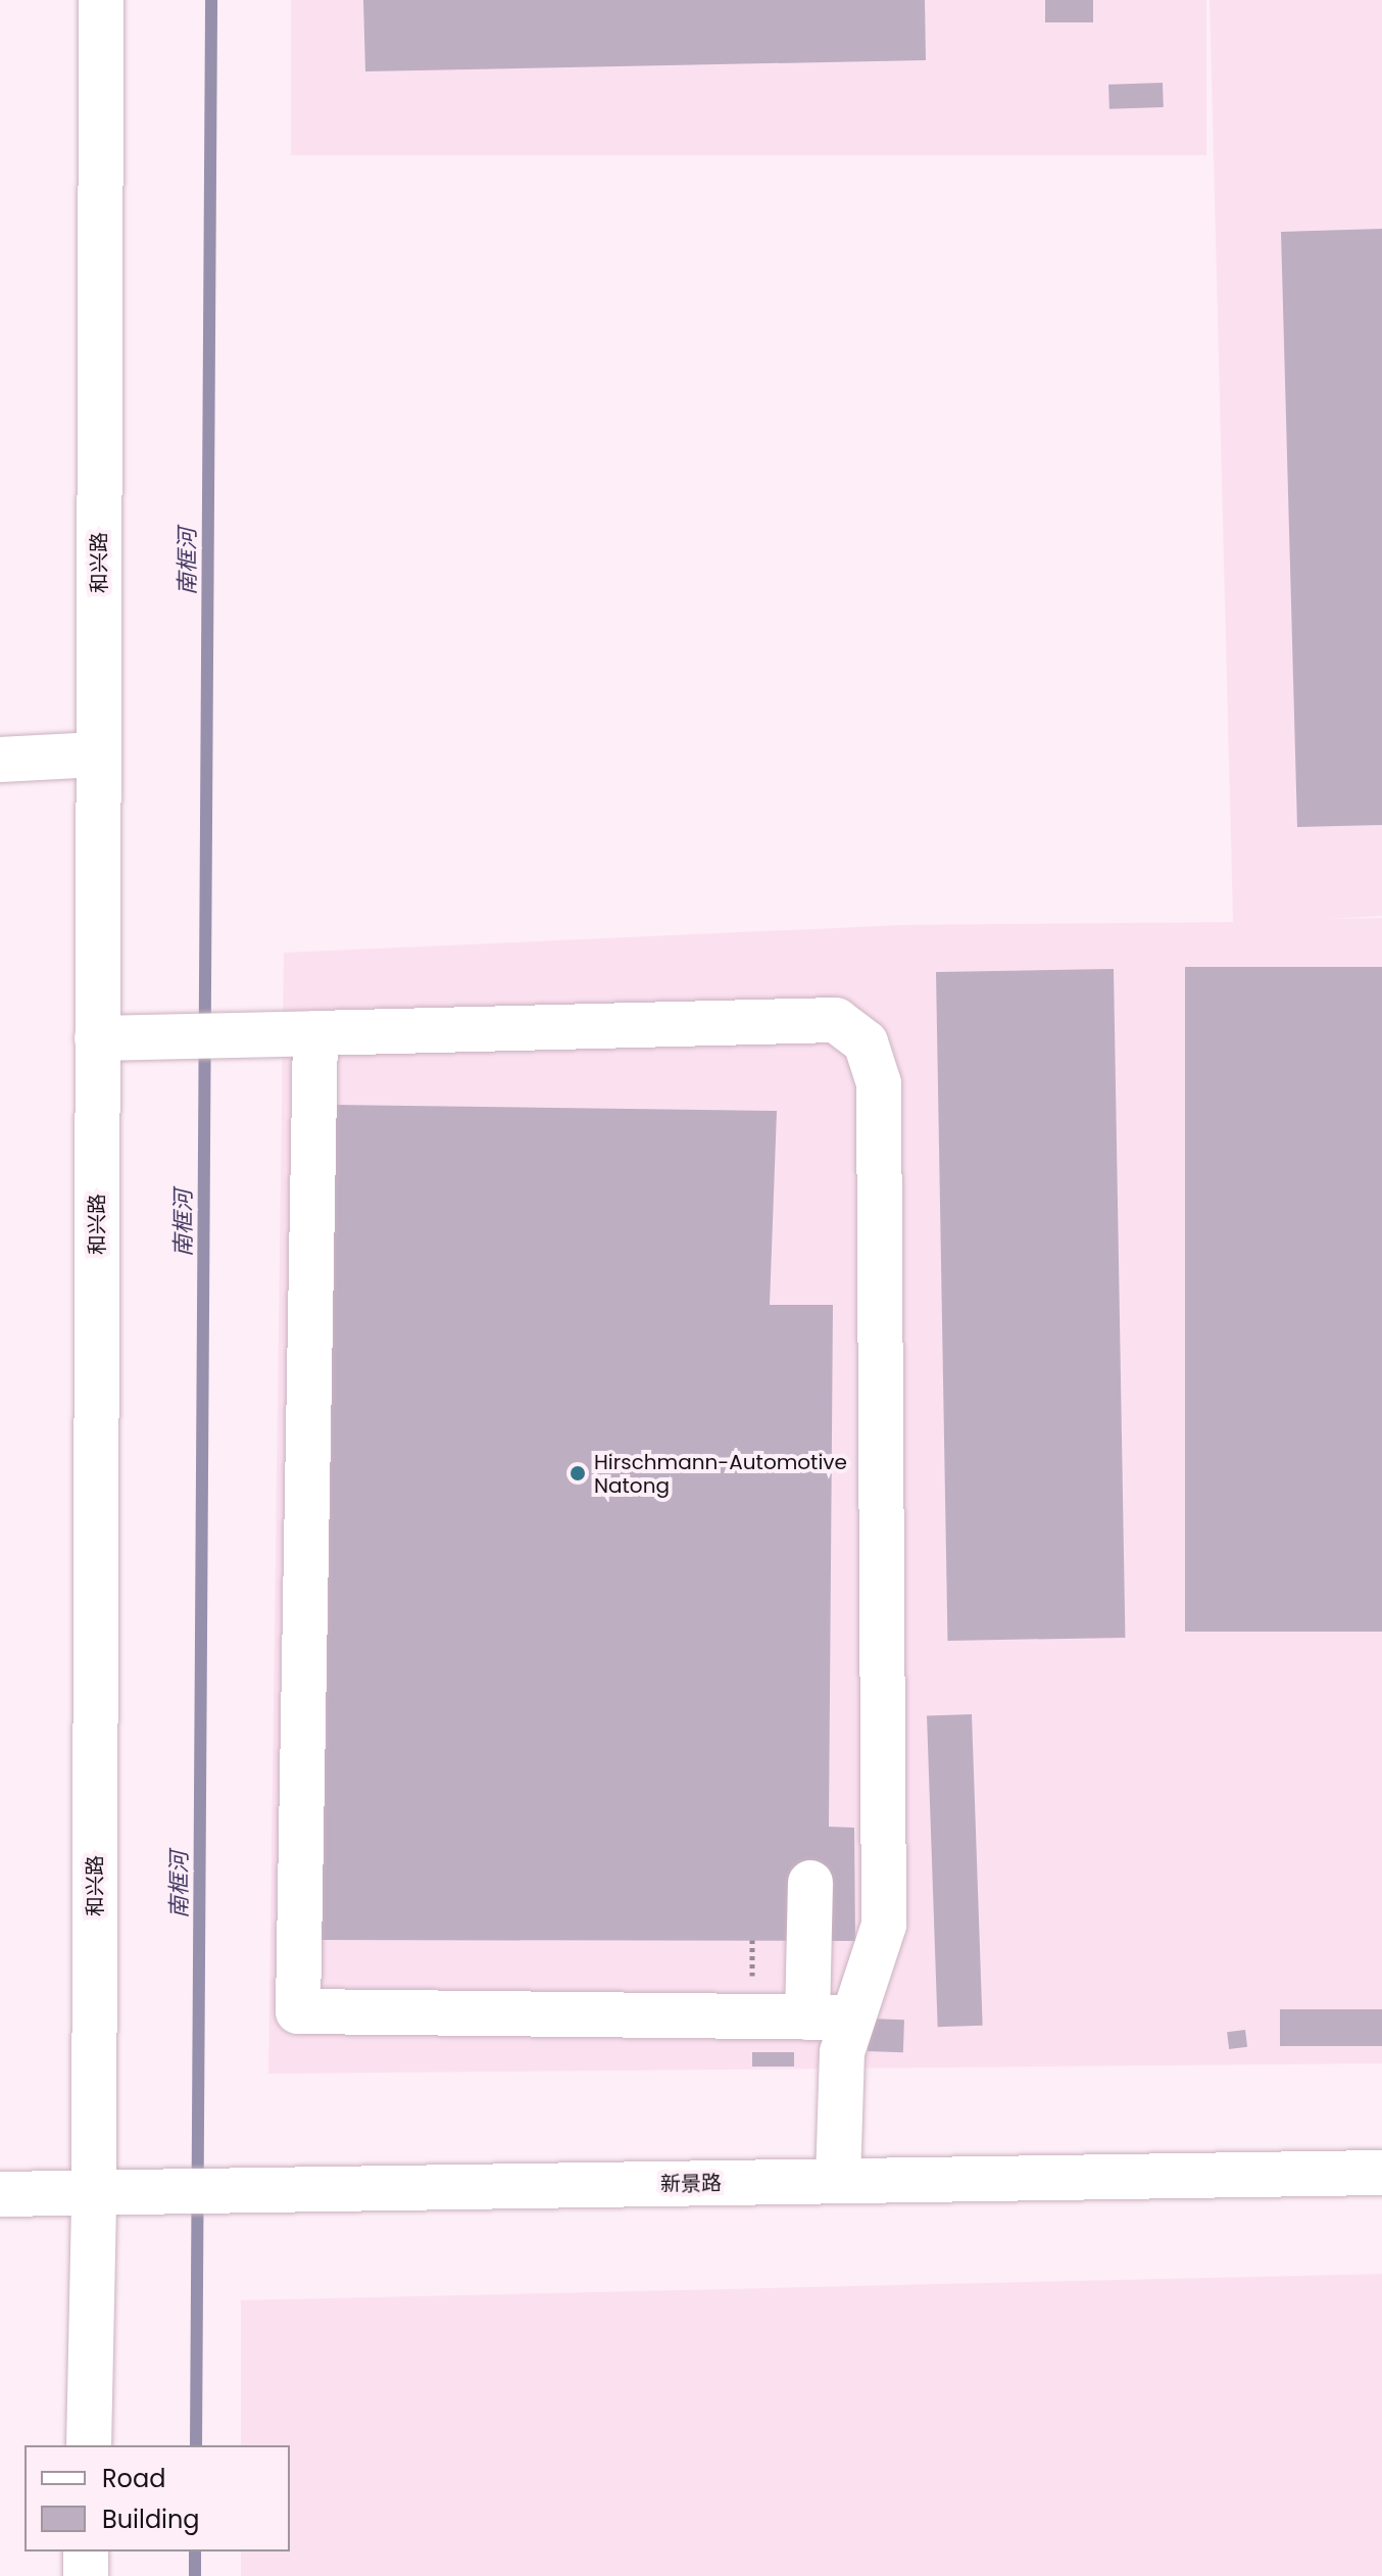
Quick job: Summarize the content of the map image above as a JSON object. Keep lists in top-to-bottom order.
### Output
{
  "streets": {
    "street": ["和兴路", "新景路"]
  },
  "crossings": [
    ["和兴路", "新景路"]
  ],
  "water": ["南框河"],
  "places": ["Hirschmann-Automotive Natong"],
  "legend": ["Road", "Building"]
}
